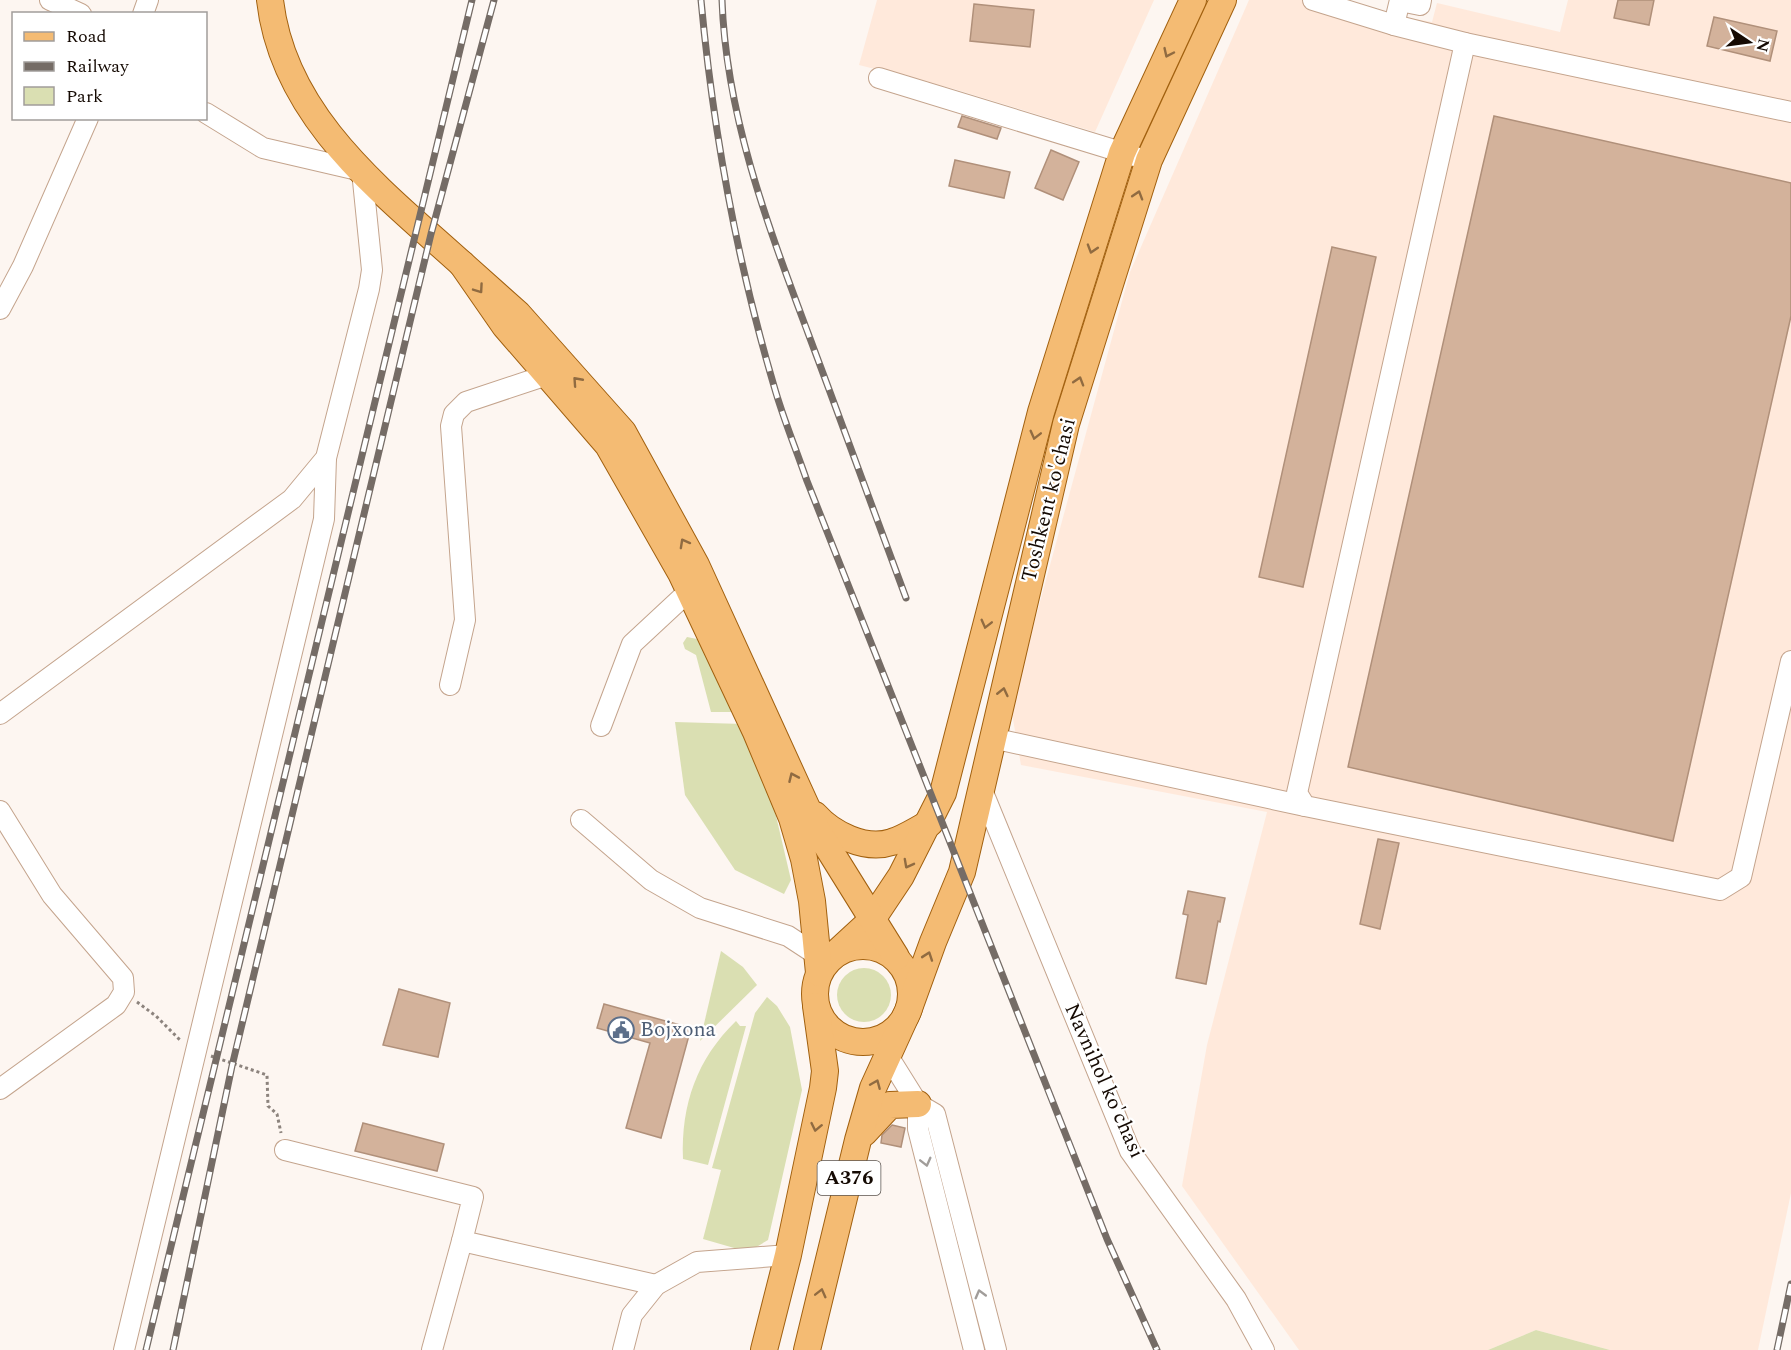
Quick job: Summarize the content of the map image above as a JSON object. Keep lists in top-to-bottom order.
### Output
{
  "streets": {
    "main road": ["Toshkent ko'chasi", "A376"],
    "street": ["Navnihol ko'chasi"]
  },
  "crossings": [
    ["Toshkent ko'chasi", "Navnihol ko'chasi"],
    ["Toshkent ko'chasi", "A376"]
  ],
  "places": {
    "public building": ["Bojxona"]
  },
  "legend": ["Road", "Railway", "Park"],
  "north": "right"
}
